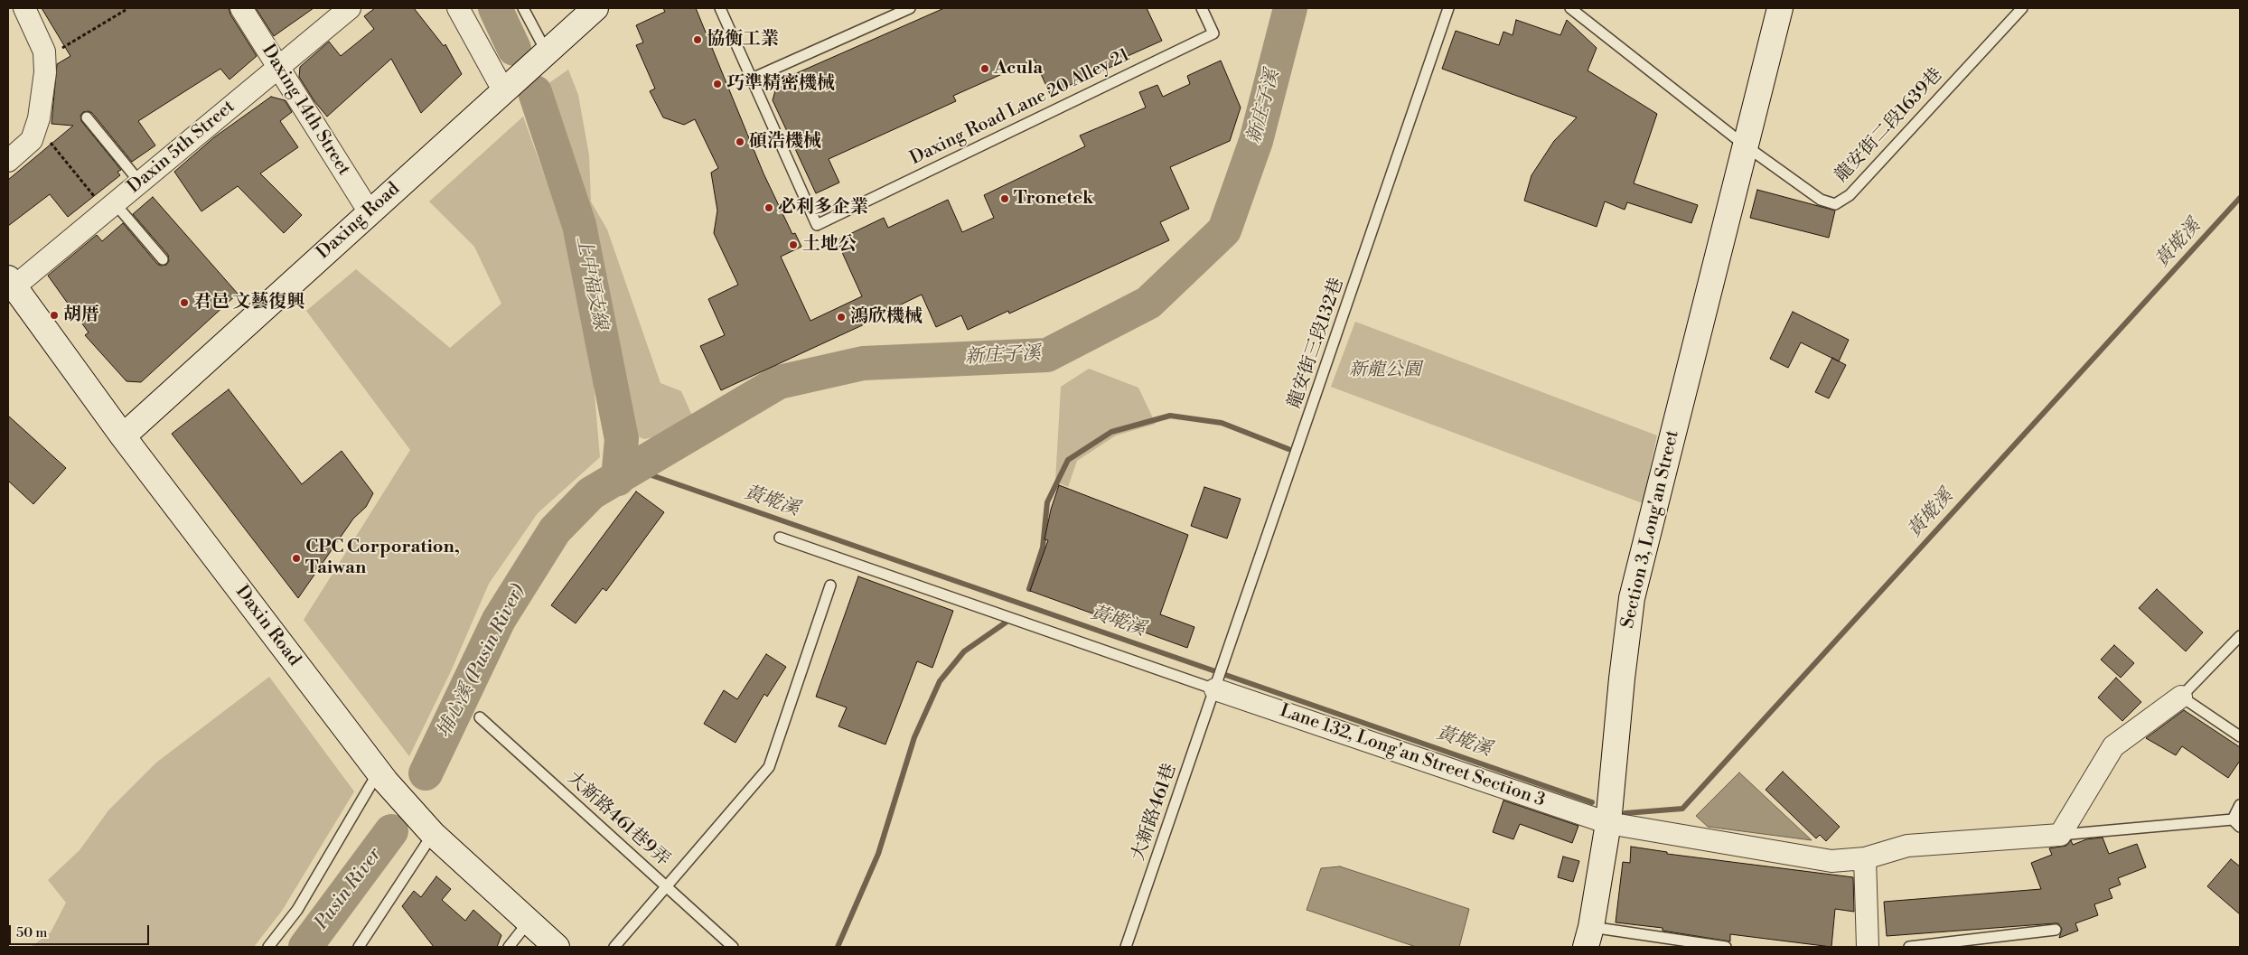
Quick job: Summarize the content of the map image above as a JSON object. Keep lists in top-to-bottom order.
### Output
{
  "streets": {
    "street": [
      "Daxing 14th Street",
      "Daxin 5th Street",
      "Daxing Road",
      "Section 3, Long'an Street",
      "Daxin Road",
      "Lane 132, Long'an Street Section 3"
    ],
    "lane": [
      "Daxing Road Lane 20 Alley 21",
      "龍安街二段1639巷",
      "龍安街三段132巷",
      "大新路461巷",
      "大新路461巷9弄"
    ]
  },
  "crossings": [
    ["Daxing 14th Street", "Daxin 5th Street"],
    ["Daxing 14th Street", "Daxing Road"],
    ["龍安街二段1639巷", "Section 3, Long'an Street"],
    ["Daxin 5th Street", "Daxin Road"],
    ["Daxing Road", "Daxin Road"],
    ["龍安街三段132巷", "Lane 132, Long'an Street Section 3"],
    ["龍安街三段132巷", "大新路461巷"],
    ["Section 3, Long'an Street", "Lane 132, Long'an Street Section 3"],
    ["Lane 132, Long'an Street Section 3", "大新路461巷"]
  ],
  "water": [
    "新庄子溪",
    "黃墘溪",
    "上中福支線",
    "埔心溪 (Pusin River)",
    "Pusin River"
  ],
  "parks": ["新龍公園"],
  "places": [
    "協衡工業",
    "Acula",
    "巧準精密機械",
    "碩浩機械",
    "Tronetek",
    "必利多企業",
    "土地公",
    "君邑 文藝復興",
    "胡厝",
    "鴻欣機械",
    "CPC Corporation, Taiwan"
  ],
  "scale_bar": "50 m"
}
